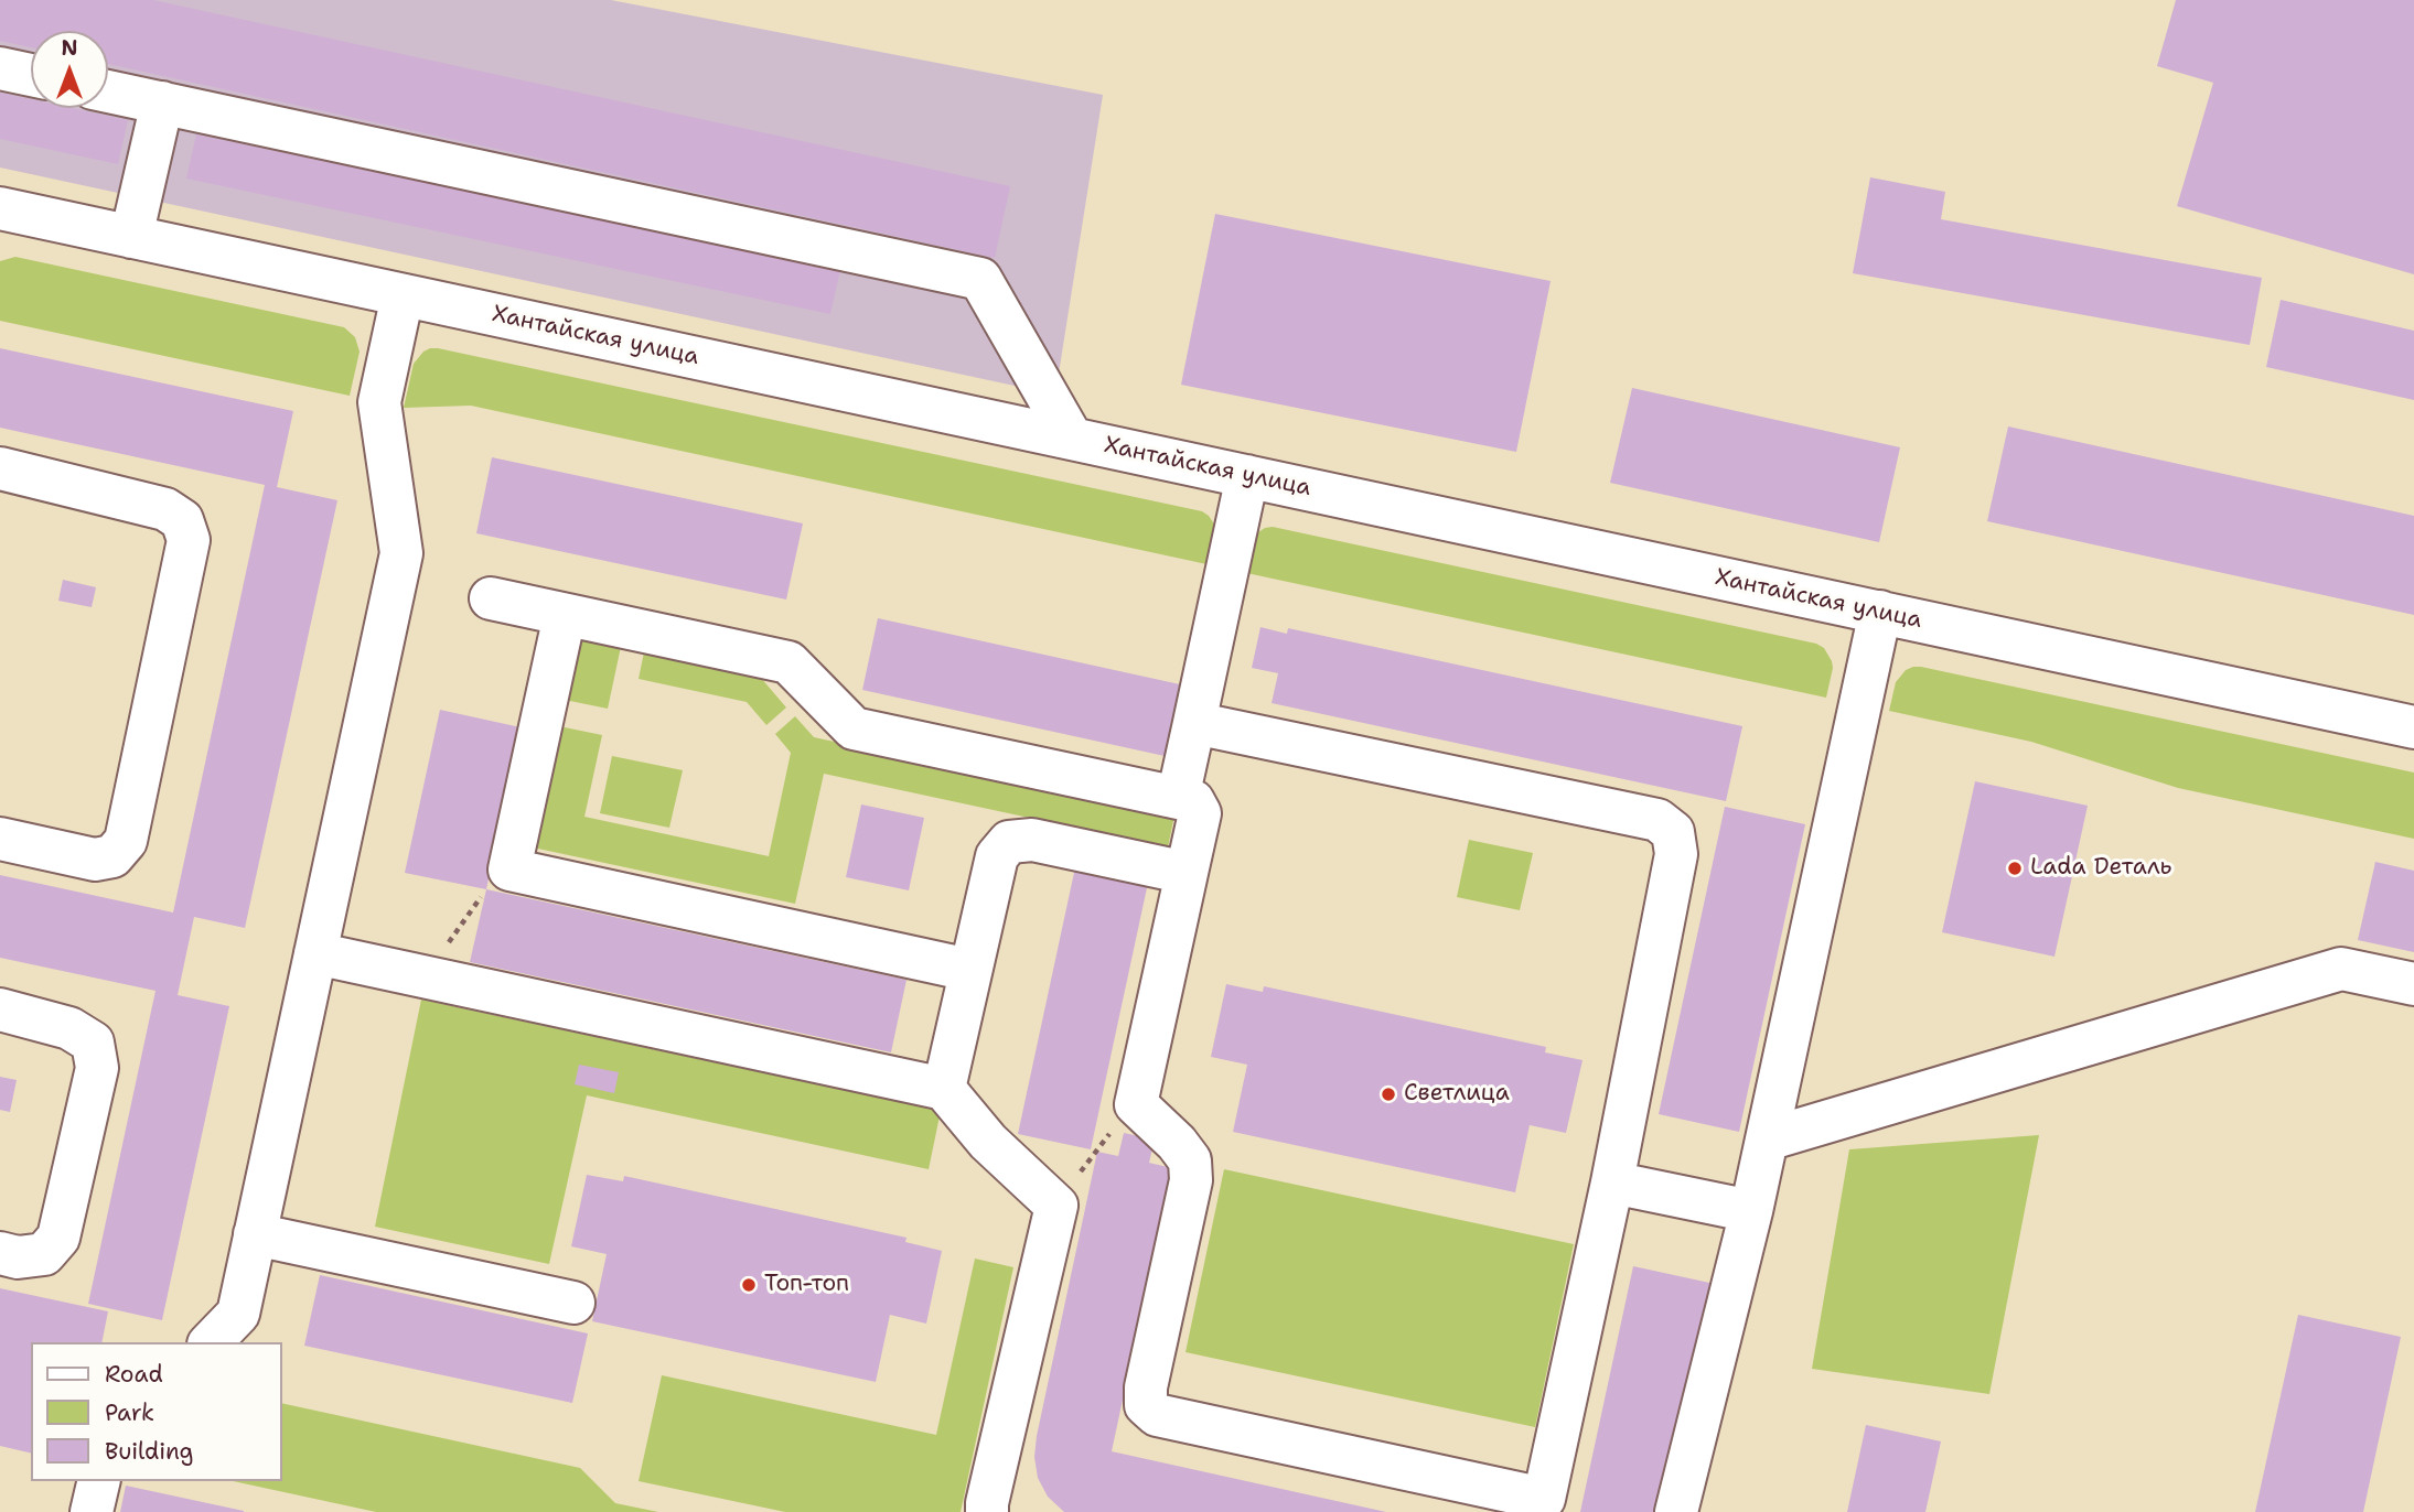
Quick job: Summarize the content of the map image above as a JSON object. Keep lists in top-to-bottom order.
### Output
{
  "streets": {
    "street": ["Хантайская улица"]
  },
  "places": ["Lada Dеталь", "Светлица", "Топ-топ"],
  "legend": ["Road", "Park", "Building"],
  "north": "top"
}
